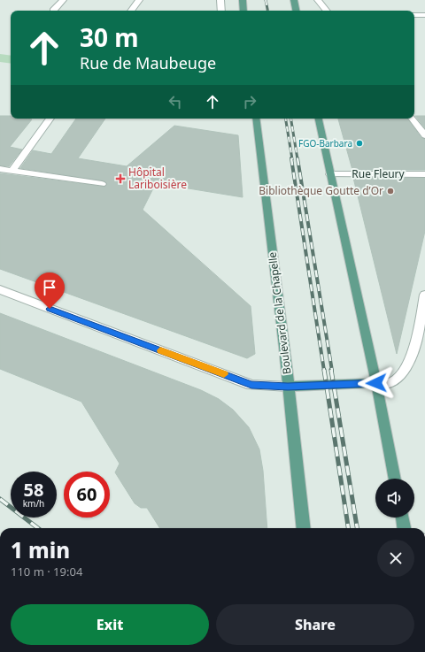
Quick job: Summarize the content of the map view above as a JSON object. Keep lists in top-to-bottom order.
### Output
{
  "streets": {
    "main road": ["Boulevard de la Chapelle"],
    "street": ["Rue Fleury"]
  },
  "places": {
    "other": ["FGO-Barbara", "Bibliothèque Goutte d’Or"],
    "health": ["Hôpital Lariboisière"]
  },
  "page": {
    "turn": ["30 m", "Rue de Maubeuge"],
    "speed": "58 km/h",
    "limit": "60",
    "heading": ["1 min", "110 m · 19:04"],
    "buttons": ["Exit", "Share"]
  }
}
